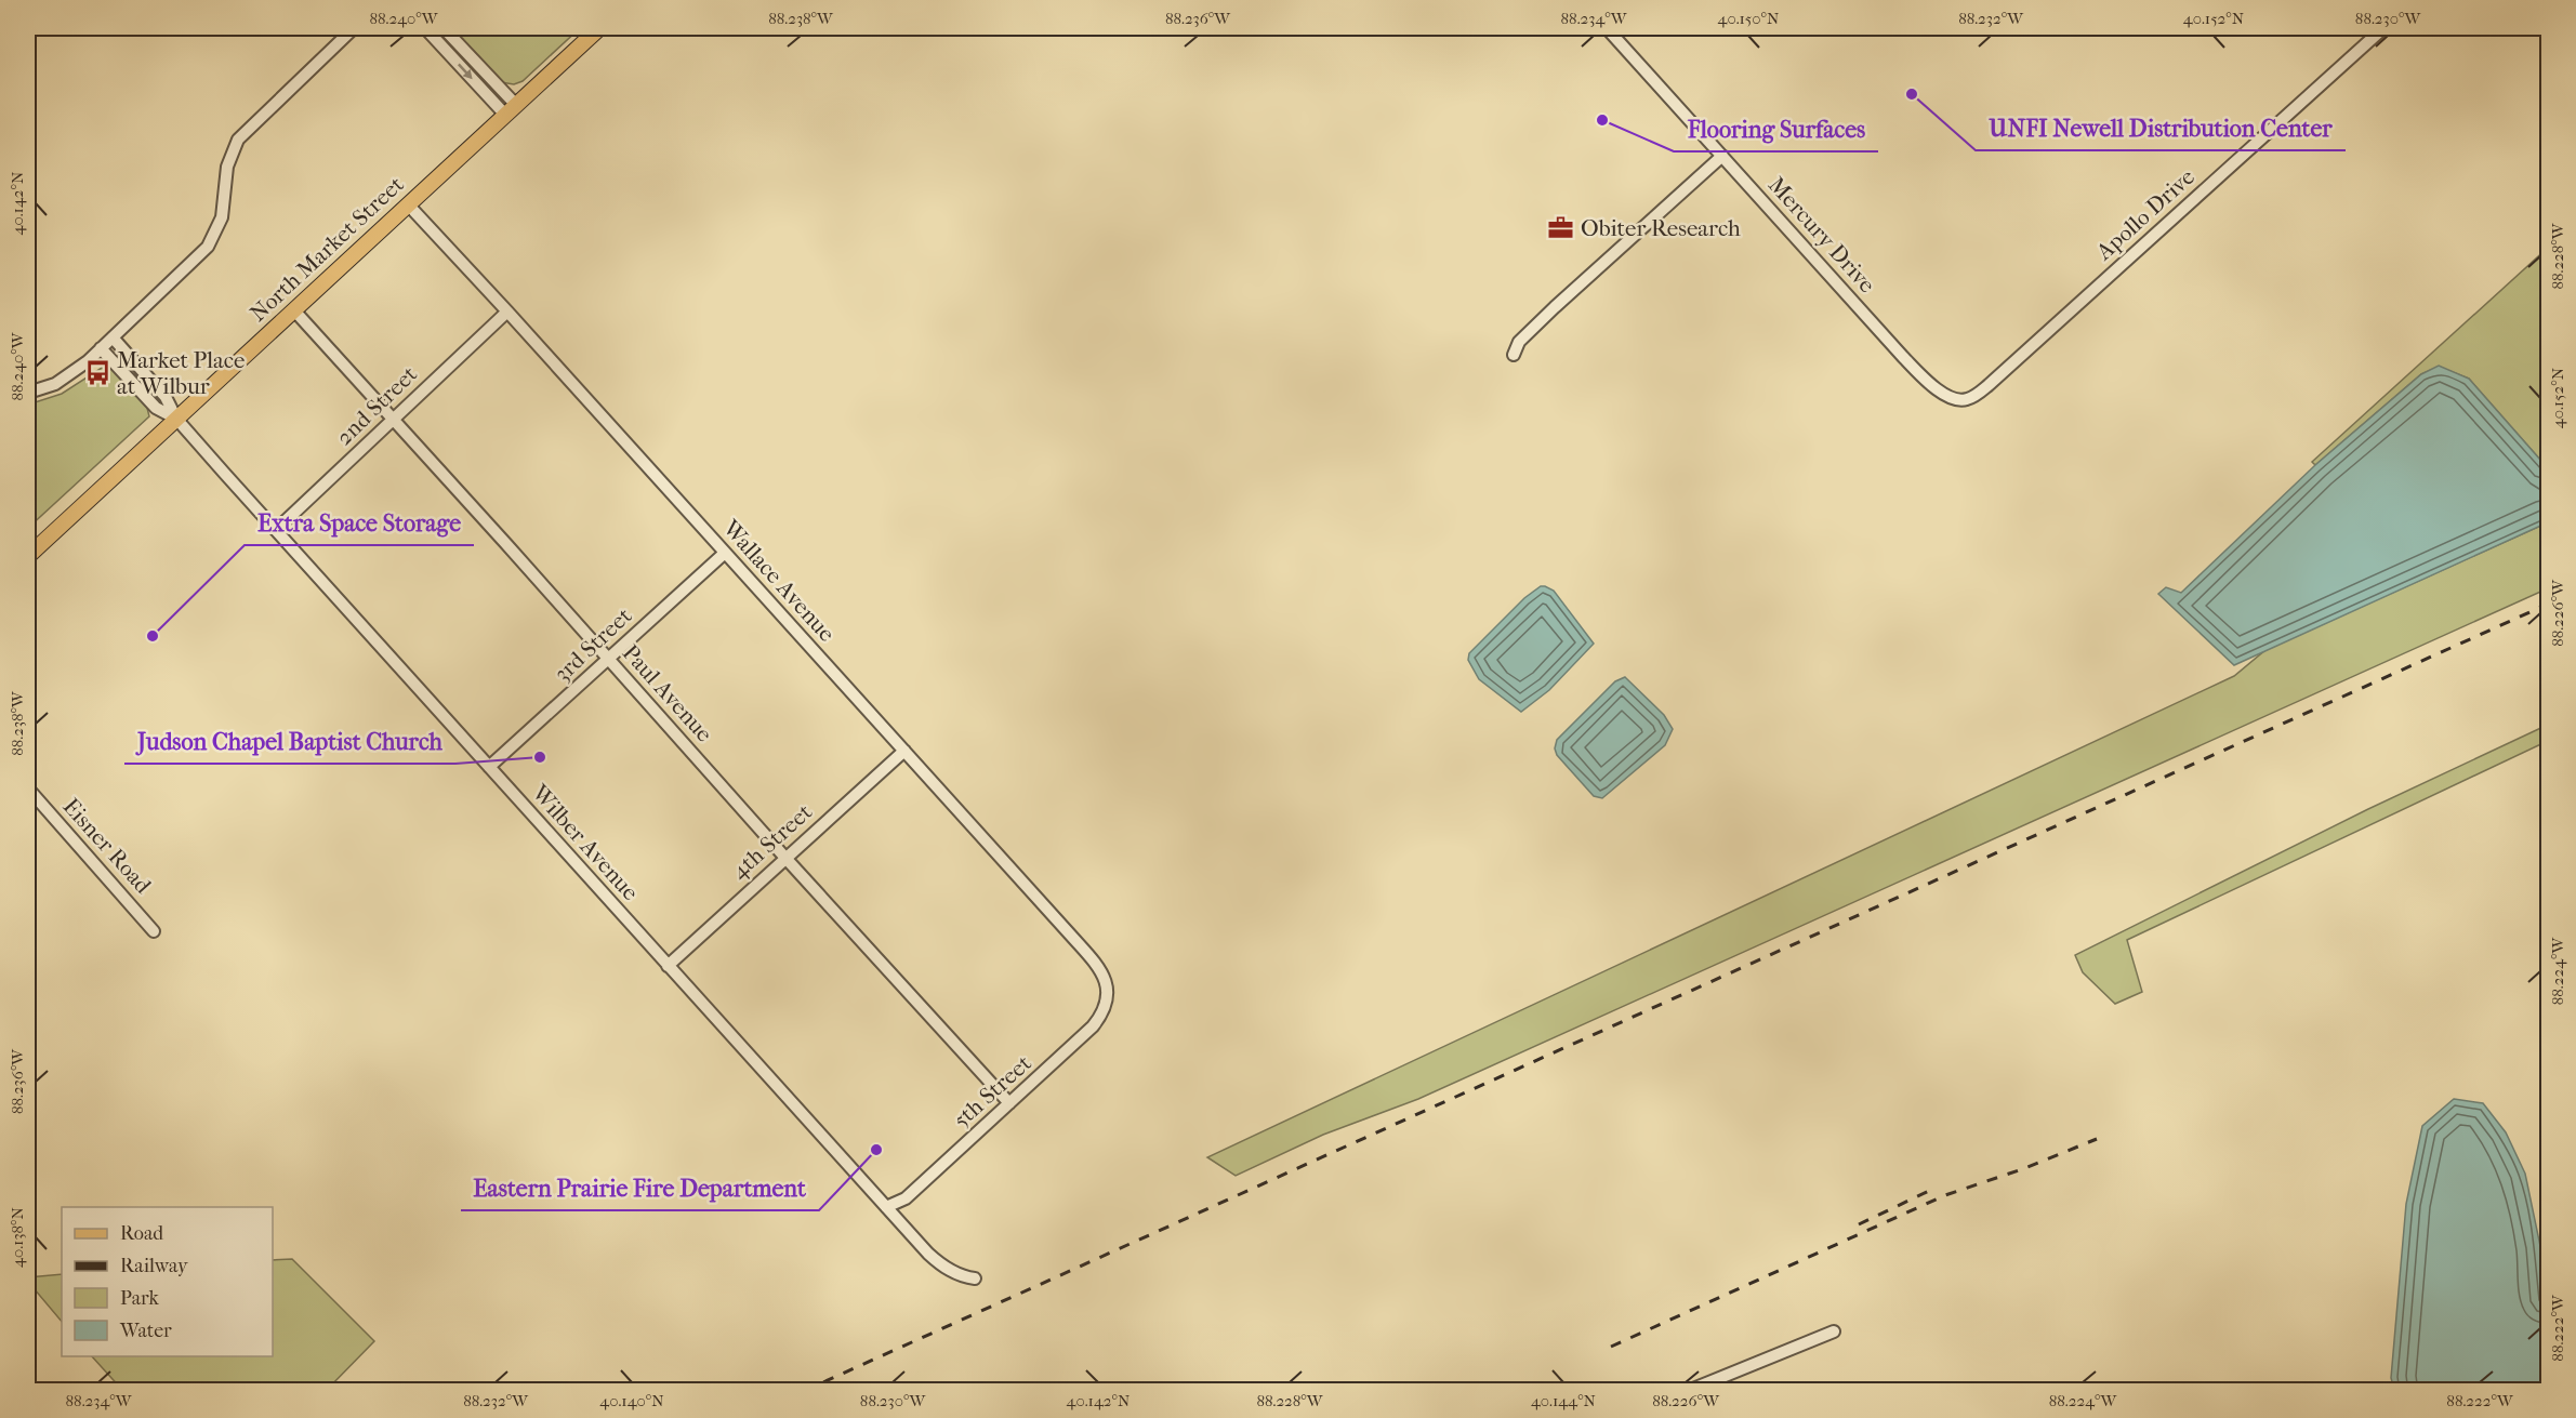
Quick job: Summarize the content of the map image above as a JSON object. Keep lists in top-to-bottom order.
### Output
{
  "streets": {
    "main road": ["North Market Street"],
    "street": [
      "Apollo Drive",
      "Mercury Drive",
      "2nd Street",
      "Wallace Avenue",
      "3rd Street",
      "Paul Avenue",
      "4th Street",
      "Wilber Avenue",
      "Eisner Road",
      "5th Street"
    ]
  },
  "crossings": [
    ["Apollo Drive", "Mercury Drive"],
    ["North Market Street", "Wallace Avenue"],
    ["North Market Street", "Paul Avenue"],
    ["North Market Street", "Wilber Avenue"],
    ["2nd Street", "Wallace Avenue"],
    ["2nd Street", "Paul Avenue"],
    ["2nd Street", "Wilber Avenue"],
    ["Wallace Avenue", "3rd Street"],
    ["Wallace Avenue", "4th Street"],
    ["Wallace Avenue", "5th Street"],
    ["3rd Street", "Paul Avenue"],
    ["3rd Street", "Wilber Avenue"],
    ["Paul Avenue", "4th Street"],
    ["Paul Avenue", "5th Street"],
    ["4th Street", "Wilber Avenue"],
    ["Wilber Avenue", "5th Street"]
  ],
  "places": {
    "other": [
      "UNFI Newell Distribution Center",
      "Flooring Surfaces",
      "Extra Space Storage",
      "Judson Chapel Baptist Church",
      "Eastern Prairie Fire Department"
    ],
    "office": ["Obiter Research"],
    "bus stop": ["Market Place at Wilbur"]
  },
  "legend": [
    "Road",
    "Railway",
    "Park",
    "Water"
  ],
  "coordinates": [
    "88.240°W",
    "88.238°W",
    "88.236°W",
    "88.234°W",
    "40.150°N",
    "88.232°W",
    "40.152°N",
    "88.230°W",
    "40.142°N",
    "88.228°W",
    "88.226°W",
    "88.224°W",
    "40.138°N",
    "88.222°W",
    "40.140°N",
    "40.144°N"
  ]
}
